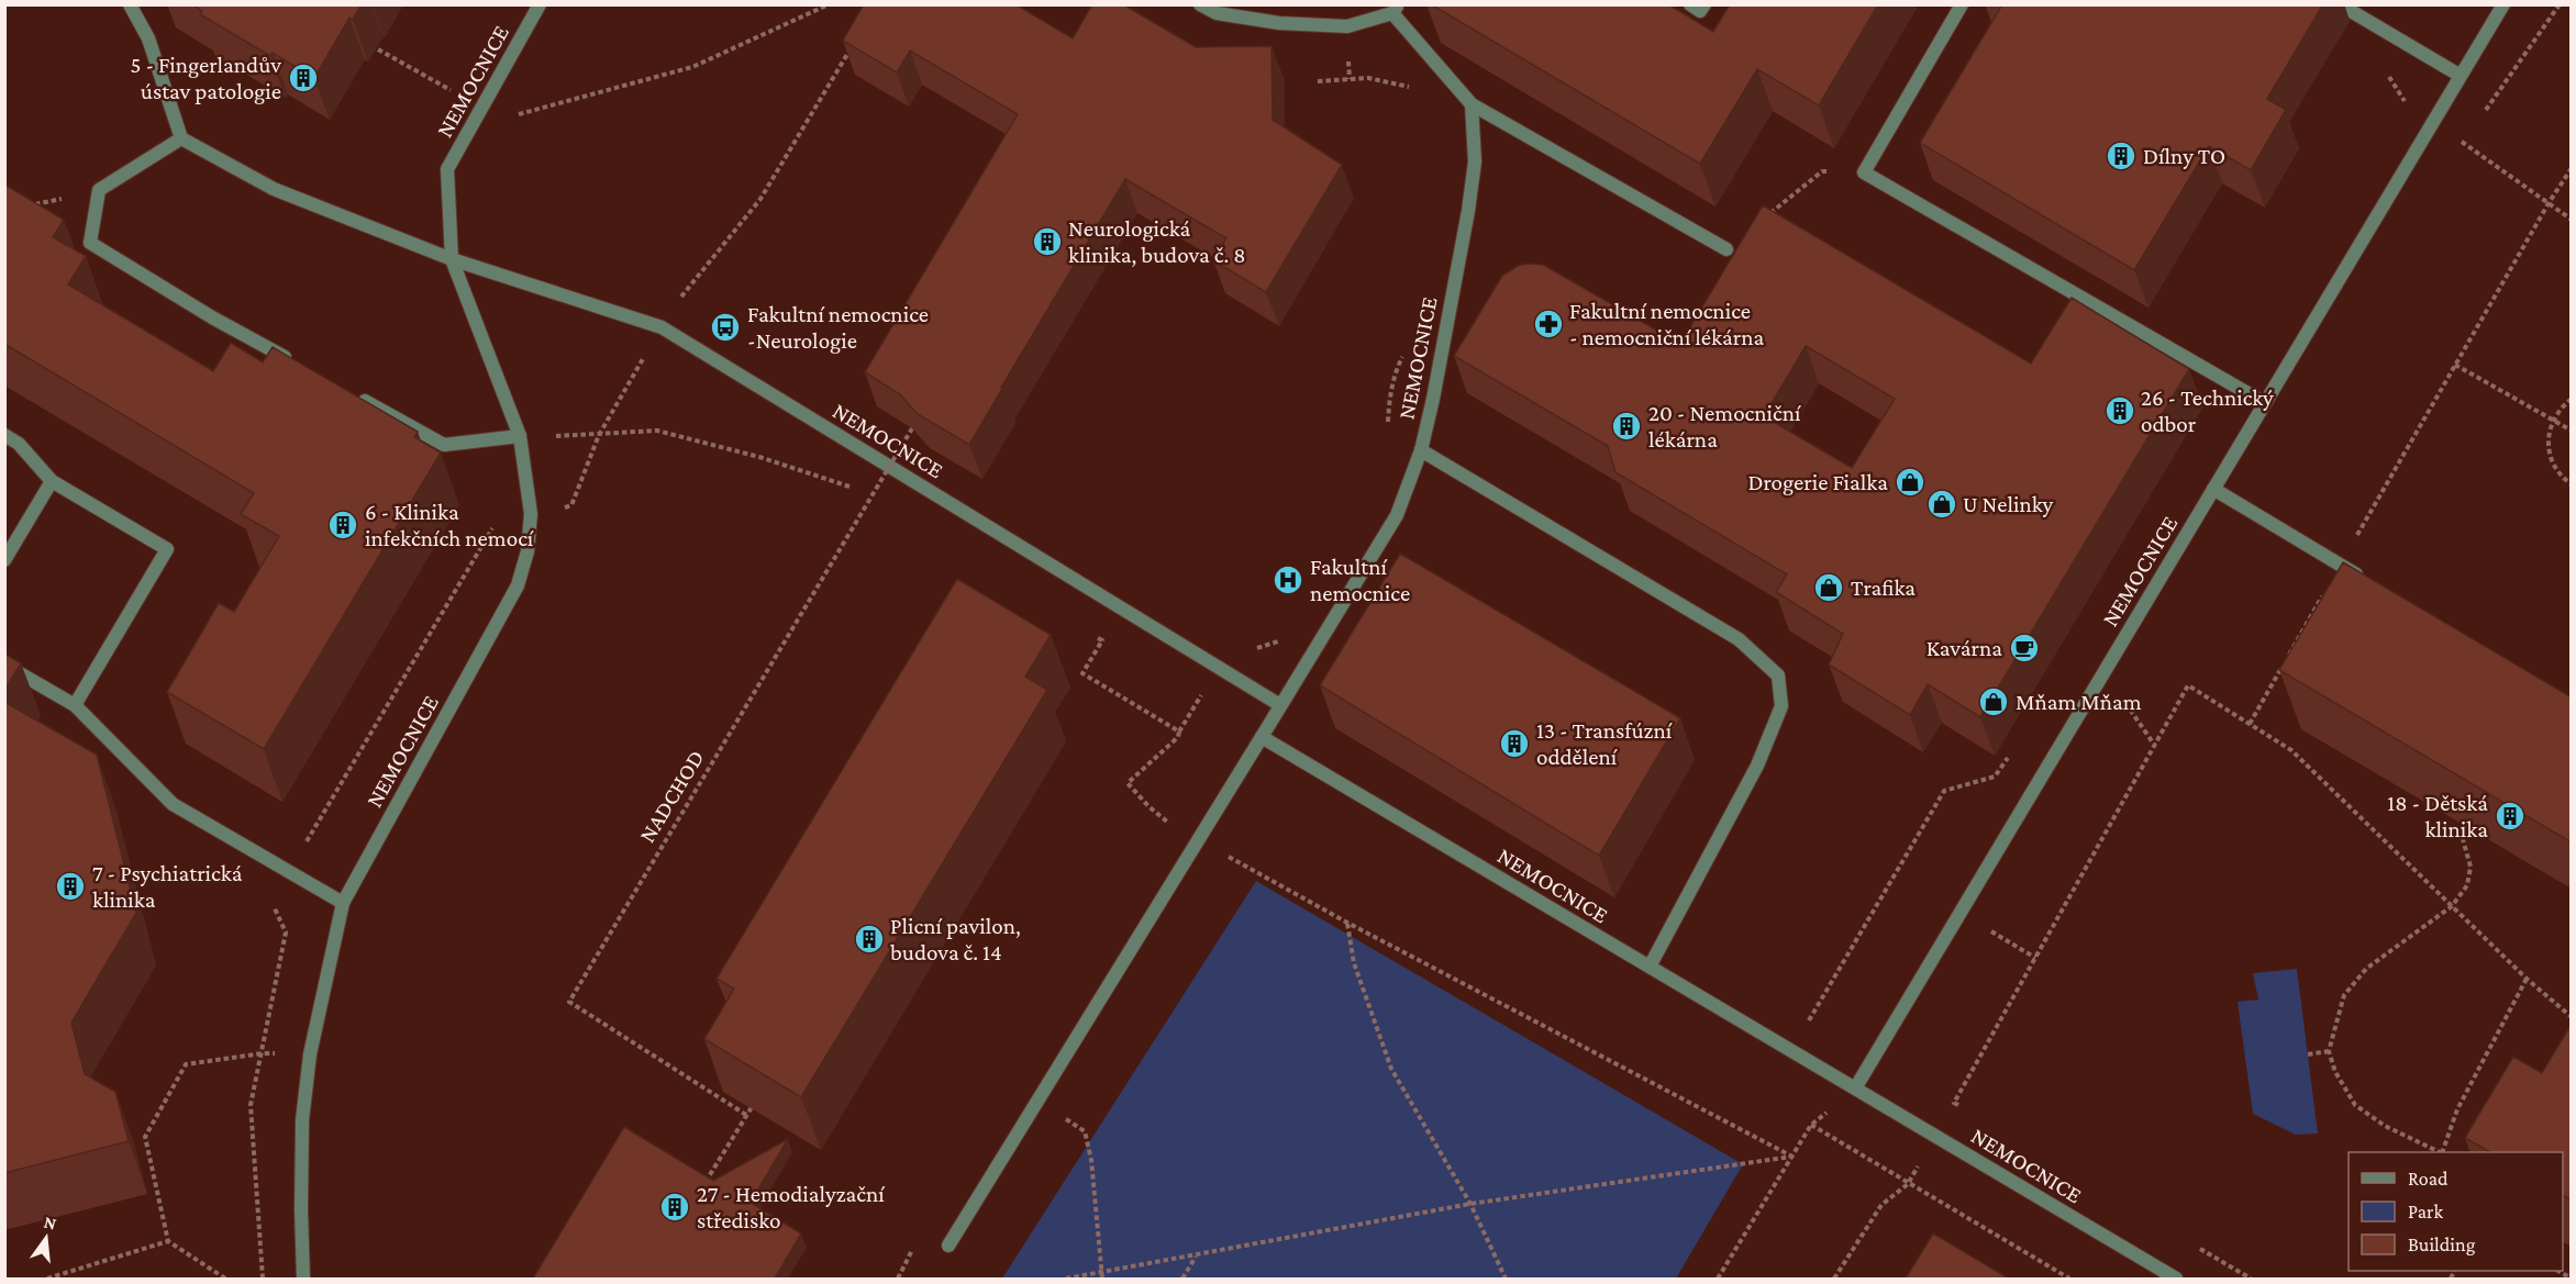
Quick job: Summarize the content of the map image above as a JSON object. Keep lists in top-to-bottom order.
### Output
{
  "streets": {
    "street": ["NEMOCNICE"],
    "path": ["NADCHOD"]
  },
  "places": {
    "building": [
      "5 - Fingerlandův ústav patologie",
      "Dílny TO",
      "Neurologická klinika, budova č. 8",
      "26 - Technický odbor",
      "20 - Nemocniční lékárna",
      "6 - Klinika infekčních nemocí",
      "13 - Transfúzní oddělení",
      "18 - Dětská klinika",
      "7 - Psychiatrická klinika",
      "Plicní pavilon, budova č. 14",
      "27 - Hemodialyzační středisko"
    ],
    "pharmacy": ["Fakultní nemocnice - nemocniční lékárna"],
    "bus stop": ["Fakultní nemocnice -Neurologie"],
    "shop": [
      "Drogerie Fialka",
      "U Nelinky",
      "Trafika",
      "Mňam Mňam"
    ],
    "hospital": ["Fakultní nemocnice"],
    "cafe": ["Kavárna"]
  },
  "legend": ["Road", "Park", "Building"],
  "north": "top"
}
